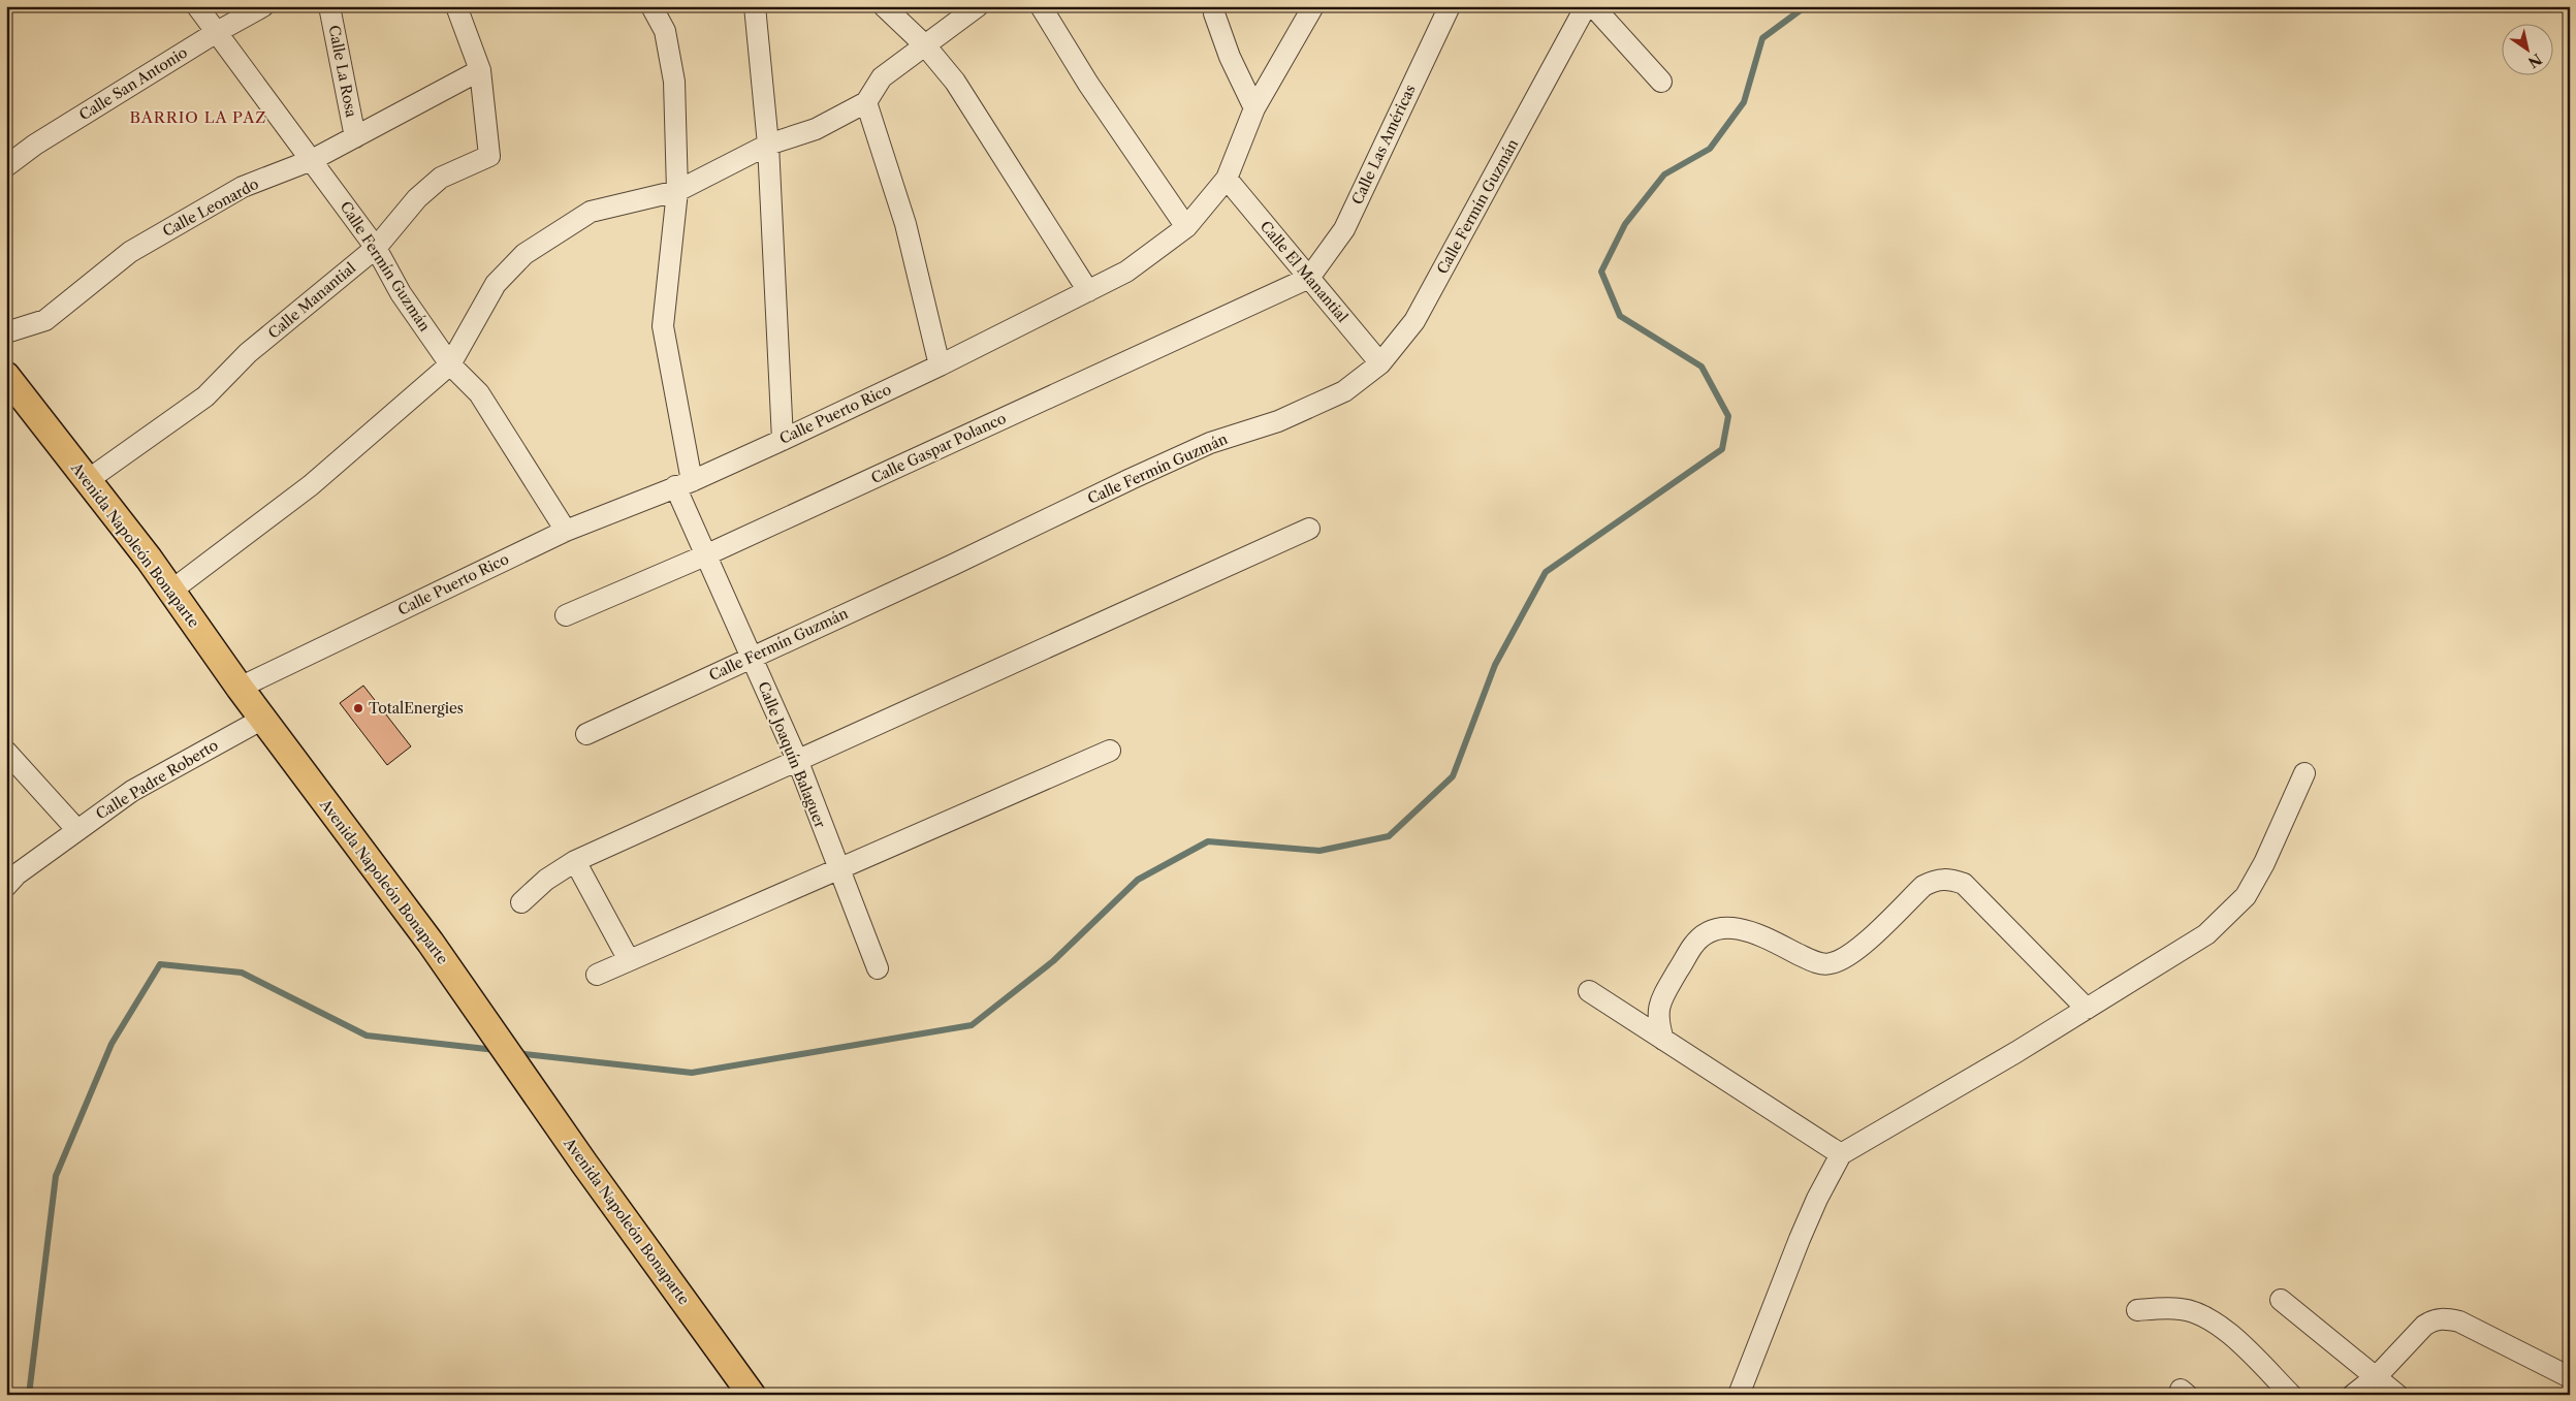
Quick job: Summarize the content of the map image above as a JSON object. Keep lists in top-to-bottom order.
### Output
{
  "streets": {
    "main road": ["Avenida Napoleón Bonaparte"],
    "street": [
      "Calle La Rosa",
      "Calle San Antonio",
      "Calle Las Américas",
      "Calle Fermín Guzmán",
      "Calle Leonardo",
      "Calle El Manantial",
      "Calle Manantial",
      "Calle Puerto Rico",
      "Calle Gaspar Polanco",
      "Calle Joaquín Balaguer",
      "Calle Padre Roberto"
    ]
  },
  "crossings": [
    ["Calle La Rosa", "Calle Leonardo"],
    ["Calle San Antonio", "Calle Fermín Guzmán"],
    ["Calle Las Américas", "Calle El Manantial"],
    ["Calle Las Américas", "Calle Gaspar Polanco"],
    ["Calle Fermín Guzmán", "Calle Leonardo"],
    ["Calle Fermín Guzmán", "Calle El Manantial"],
    ["Calle Fermín Guzmán", "Calle Manantial"],
    ["Calle Fermín Guzmán", "Calle Puerto Rico"],
    ["Calle Fermín Guzmán", "Calle Joaquín Balaguer"],
    ["Calle Leonardo", "Calle Manantial"],
    ["Calle El Manantial", "Calle Puerto Rico"],
    ["Calle El Manantial", "Calle Gaspar Polanco"],
    ["Calle Manantial", "Avenida Napoleón Bonaparte"],
    ["Calle Puerto Rico", "Avenida Napoleón Bonaparte"],
    ["Calle Puerto Rico", "Calle Joaquín Balaguer"],
    ["Calle Gaspar Polanco", "Calle Joaquín Balaguer"],
    ["Avenida Napoleón Bonaparte", "Calle Padre Roberto"]
  ],
  "districts": ["BARRIO LA PAZ"],
  "places": ["TotalEnergies"],
  "north": "bottom right"
}
